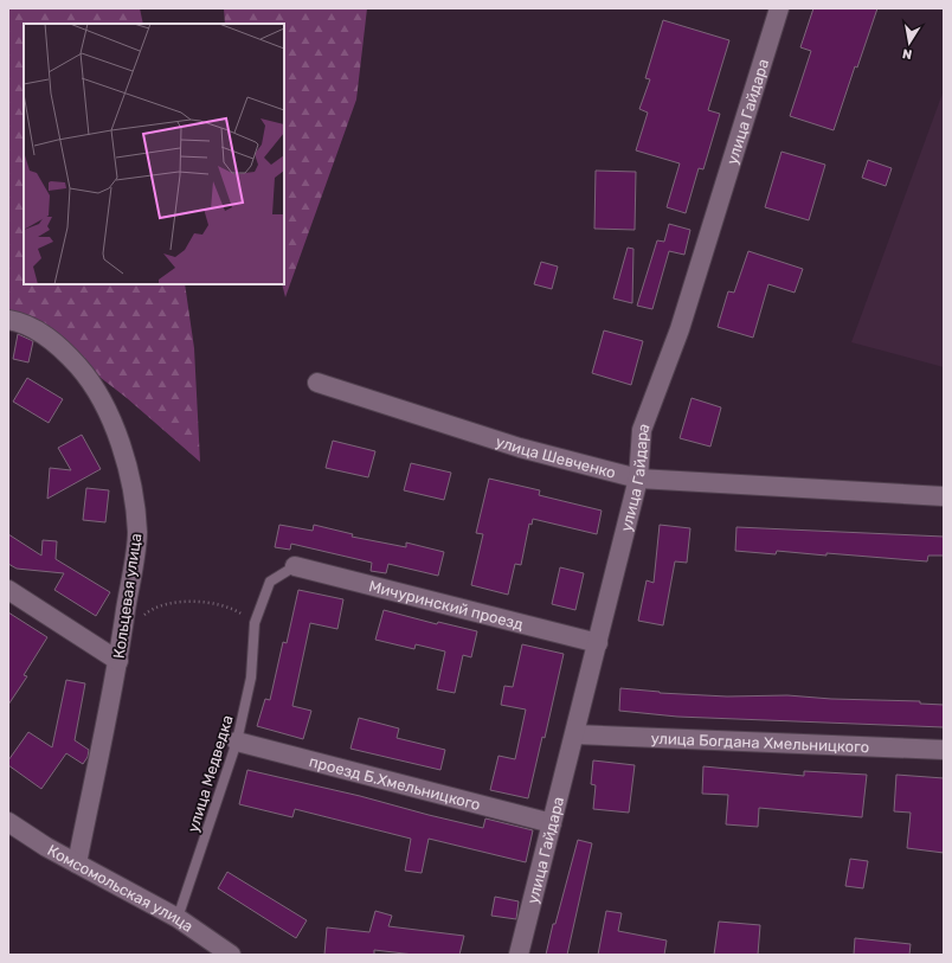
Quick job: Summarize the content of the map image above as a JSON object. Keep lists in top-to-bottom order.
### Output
{
  "streets": {
    "street": [
      "улица Гайдара",
      "улица Шевченко",
      "Кольцевая улица",
      "Мичуринский проезд",
      "улица Богдана Хмельницкого",
      "проезд Б.Хмельницкого",
      "Комсомольская улица"
    ],
    "lane": ["улица Медведка"]
  },
  "crossings": [
    ["улица Гайдара", "улица Шевченко"],
    ["улица Гайдара", "Мичуринский проезд"],
    ["улица Гайдара", "улица Богдана Хмельницкого"],
    ["улица Гайдара", "проезд Б.Хмельницкого"],
    ["Кольцевая улица", "Комсомольская улица"],
    ["Мичуринский проезд", "улица Медведка"],
    ["улица Медведка", "проезд Б.Хмельницкого"],
    ["улица Медведка", "Комсомольская улица"]
  ],
  "north": "bottom"
}
